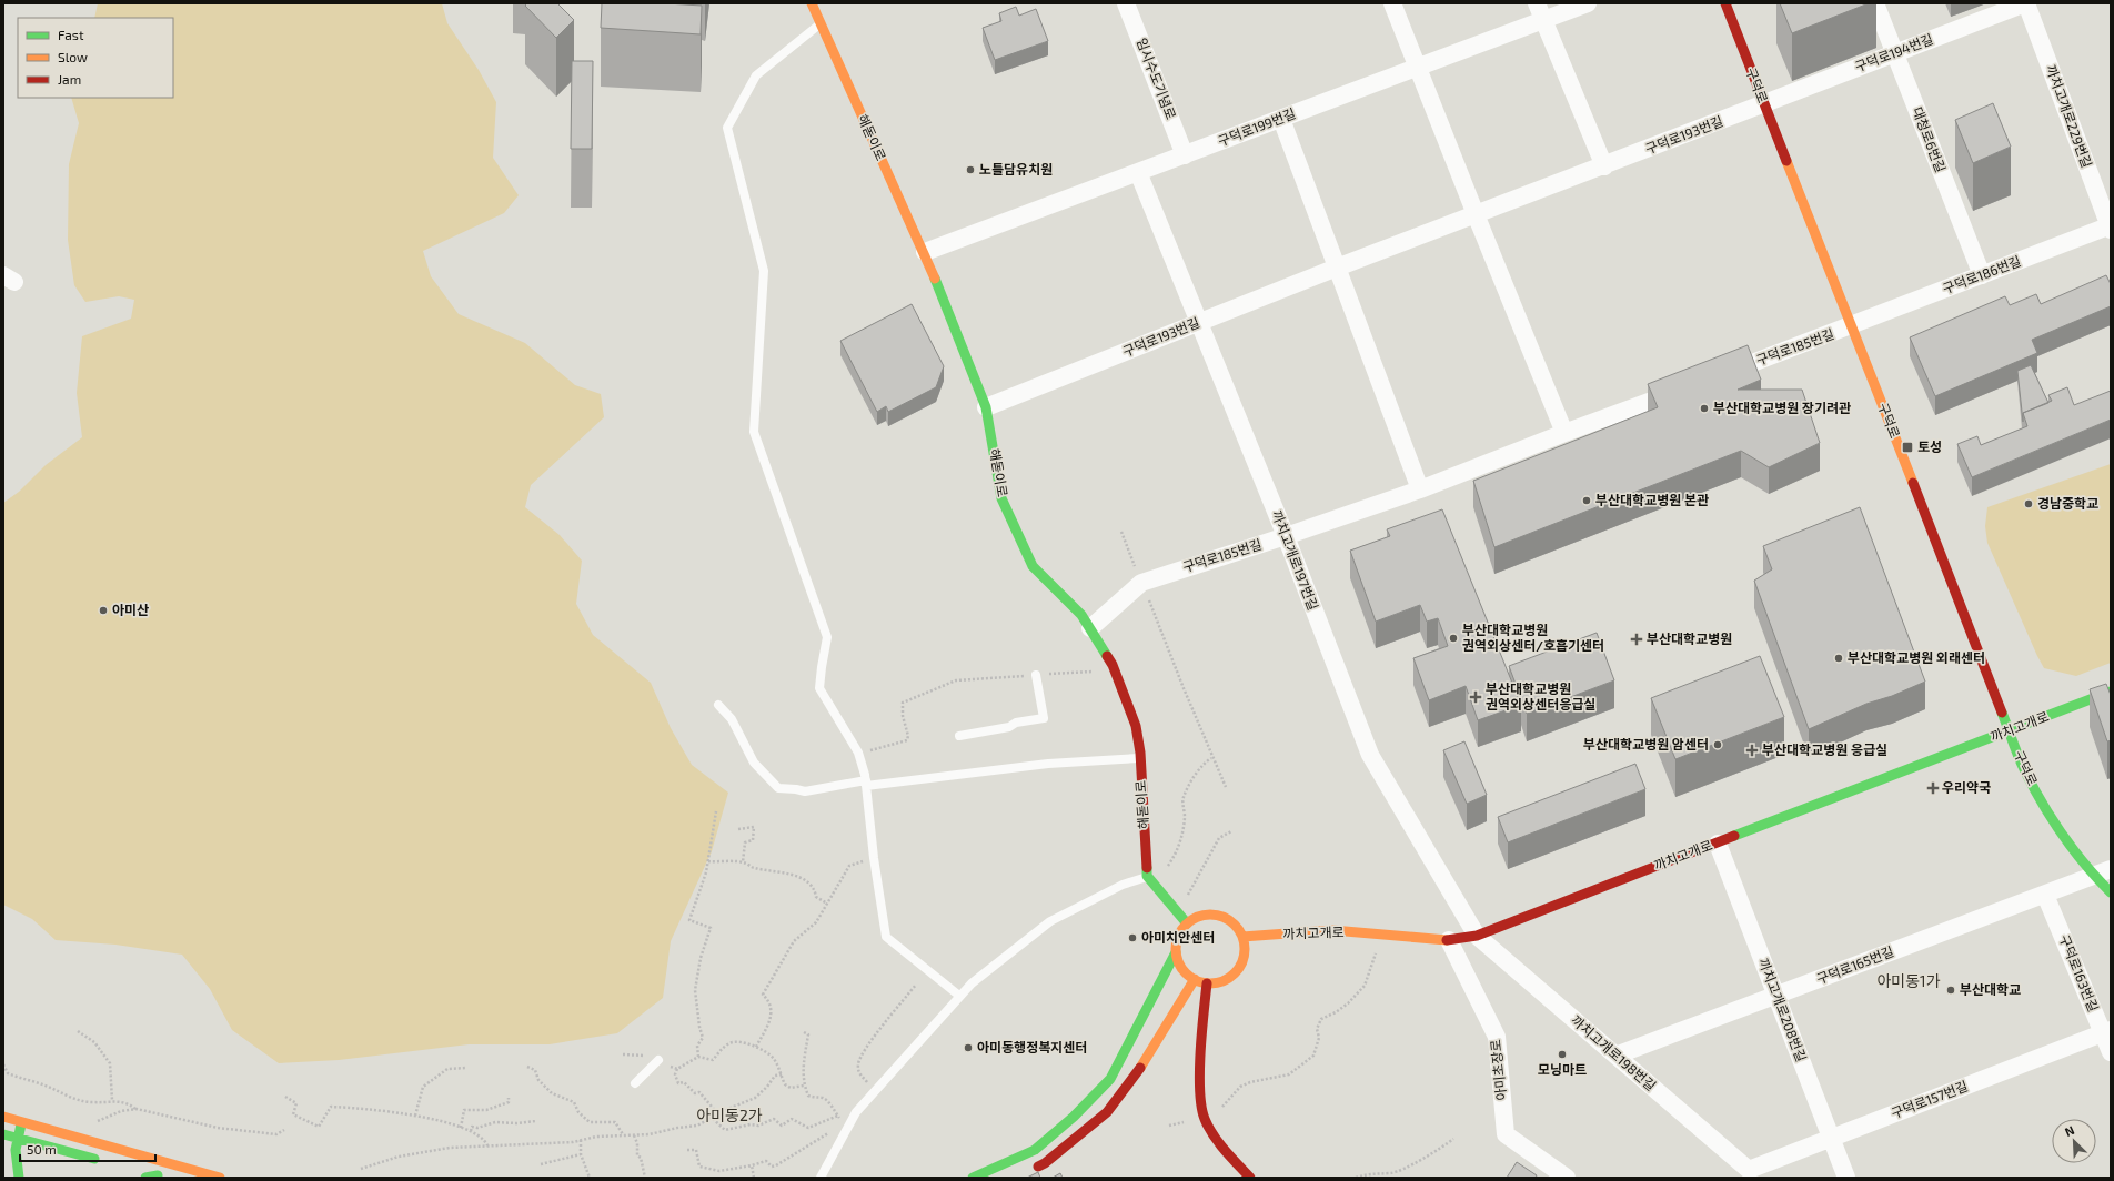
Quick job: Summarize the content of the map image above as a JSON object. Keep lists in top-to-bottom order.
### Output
{
  "streets": {
    "main road": ["구덕로", "해돋이로", "까치고개로"],
    "street": [
      "구덕로194번길",
      "임시수도기념로",
      "까치고개로229번길",
      "구덕로199번길",
      "구덕로193번길",
      "대청로6번길",
      "구덕로186번길",
      "구덕로185번길",
      "까치고개로197번길",
      "구덕로165번길",
      "구덕로163번길",
      "까치고개로208번길",
      "까치고개로198번길",
      "아미초장로",
      "구덕로157번길"
    ]
  },
  "crossings": [
    ["구덕로194번길", "구덕로"],
    ["구덕로194번길", "까치고개로229번길"],
    ["구덕로194번길", "구덕로193번길"],
    ["구덕로194번길", "대청로6번길"],
    ["임시수도기념로", "구덕로199번길"],
    ["구덕로", "구덕로193번길"],
    ["구덕로", "구덕로186번길"],
    ["구덕로", "구덕로185번길"],
    ["구덕로", "까치고개로"],
    ["구덕로", "구덕로165번길"],
    ["까치고개로229번길", "구덕로186번길"],
    ["구덕로199번길", "해돋이로"],
    ["구덕로199번길", "까치고개로197번길"],
    ["구덕로193번길", "해돋이로"],
    ["구덕로193번길", "까치고개로197번길"],
    ["해돋이로", "구덕로185번길"],
    ["대청로6번길", "구덕로186번길"],
    ["구덕로186번길", "구덕로185번길"],
    ["구덕로185번길", "까치고개로197번길"],
    ["까치고개로197번길", "까치고개로"],
    ["까치고개로197번길", "까치고개로198번길"],
    ["까치고개로", "까치고개로208번길"],
    ["까치고개로", "까치고개로198번길"],
    ["까치고개로", "아미초장로"],
    ["구덕로165번길", "구덕로163번길"],
    ["구덕로165번길", "까치고개로208번길"],
    ["구덕로165번길", "까치고개로198번길"],
    ["구덕로163번길", "구덕로157번길"],
    ["까치고개로208번길", "구덕로157번길"],
    ["까치고개로198번길", "구덕로157번길"]
  ],
  "districts": ["아미동1가", "아미동2가"],
  "places": {
    "other": [
      "노틀담유치원",
      "부산대학교병원 장기려관",
      "부산대학교병원 본관",
      "경남중학교",
      "아미산",
      "부산대학교병원 권역외상센터/호흡기센터",
      "부산대학교병원 외래센터",
      "부산대학교병원 암센터",
      "아미치안센터",
      "부산대학교",
      "아미동행정복지센터",
      "모닝마트"
    ],
    "transit": ["토성"],
    "health": [
      "부산대학교병원",
      "부산대학교병원 권역외상센터응급실",
      "부산대학교병원 응급실",
      "우리약국"
    ]
  },
  "legend": ["Fast", "Slow", "Jam"],
  "scale_bar": "50 m",
  "north": "top left"
}
